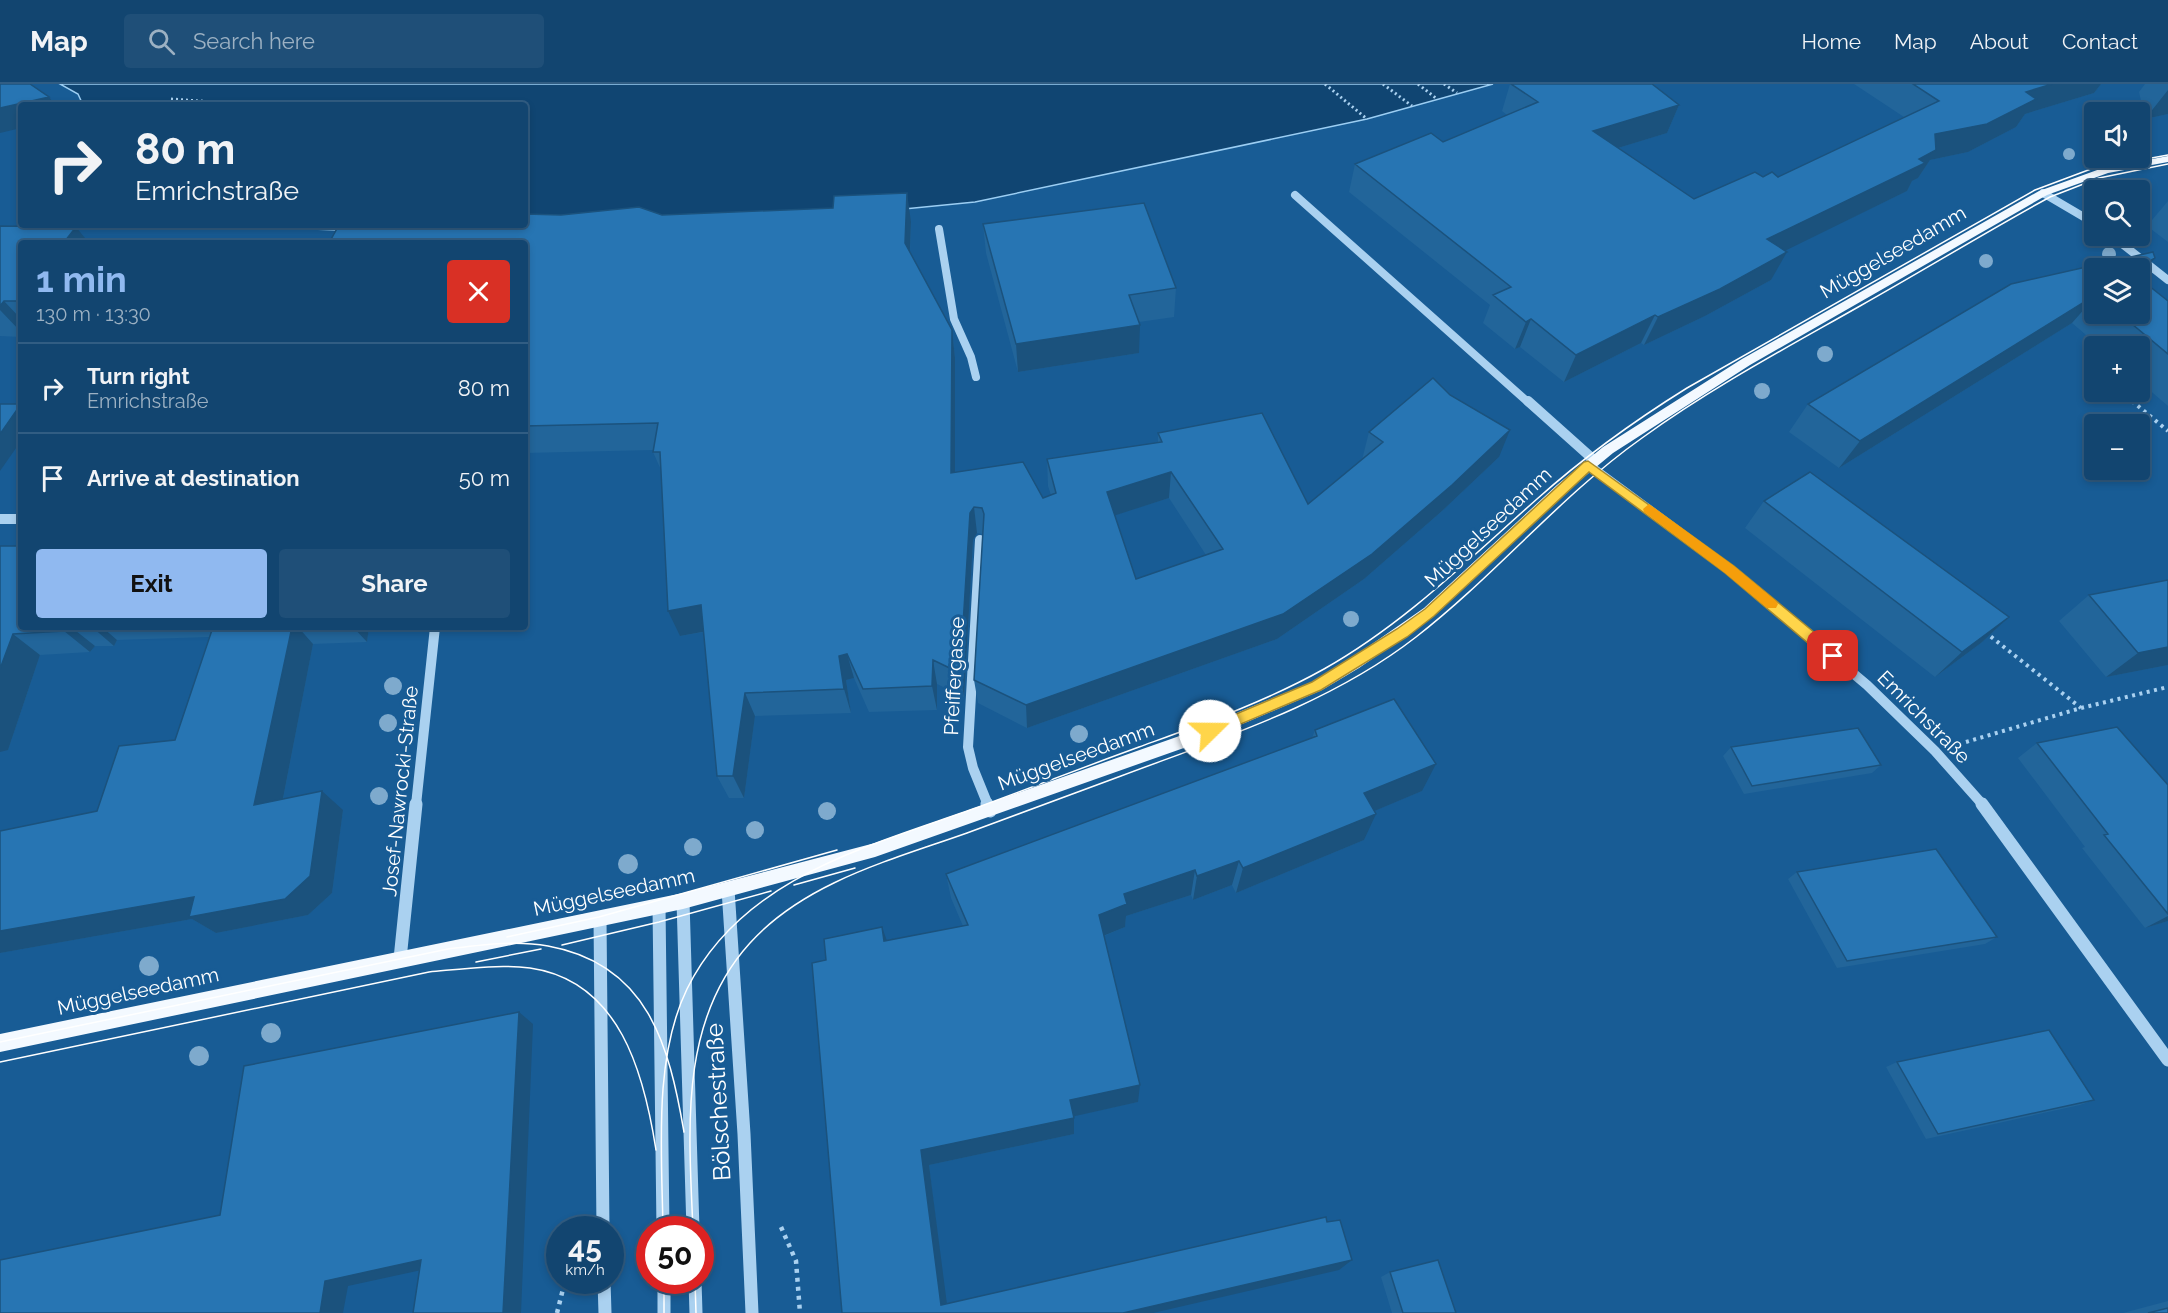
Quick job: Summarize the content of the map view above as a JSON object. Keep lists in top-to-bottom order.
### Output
{
  "streets": {
    "main road": ["Müggelseedamm"],
    "street": [
      "Pfeiffergasse",
      "Emrichstraße",
      "Josef-Nawrocki-Straße",
      "Bölschestraße"
    ]
  },
  "crossings": [
    ["Müggelseedamm", "Pfeiffergasse"],
    ["Müggelseedamm", "Emrichstraße"],
    ["Müggelseedamm", "Josef-Nawrocki-Straße"],
    ["Müggelseedamm", "Bölschestraße"]
  ],
  "page": {
    "header": "Map",
    "search": "Search here",
    "nav": [
      "Home",
      "Map",
      "About",
      "Contact"
    ],
    "map_buttons": ["+", "−"],
    "turn": ["80 m", "Emrichstraße"],
    "heading": ["1 min", "130 m · 13:30"],
    "list": [
      {
        "name": "Turn right",
        "note": "Emrichstraße",
        "value": "80 m"
      },
      {
        "name": "Arrive at destination",
        "value": "50 m"
      }
    ],
    "buttons": ["Exit", "Share"],
    "speed": "45 km/h",
    "limit": "50"
  }
}
